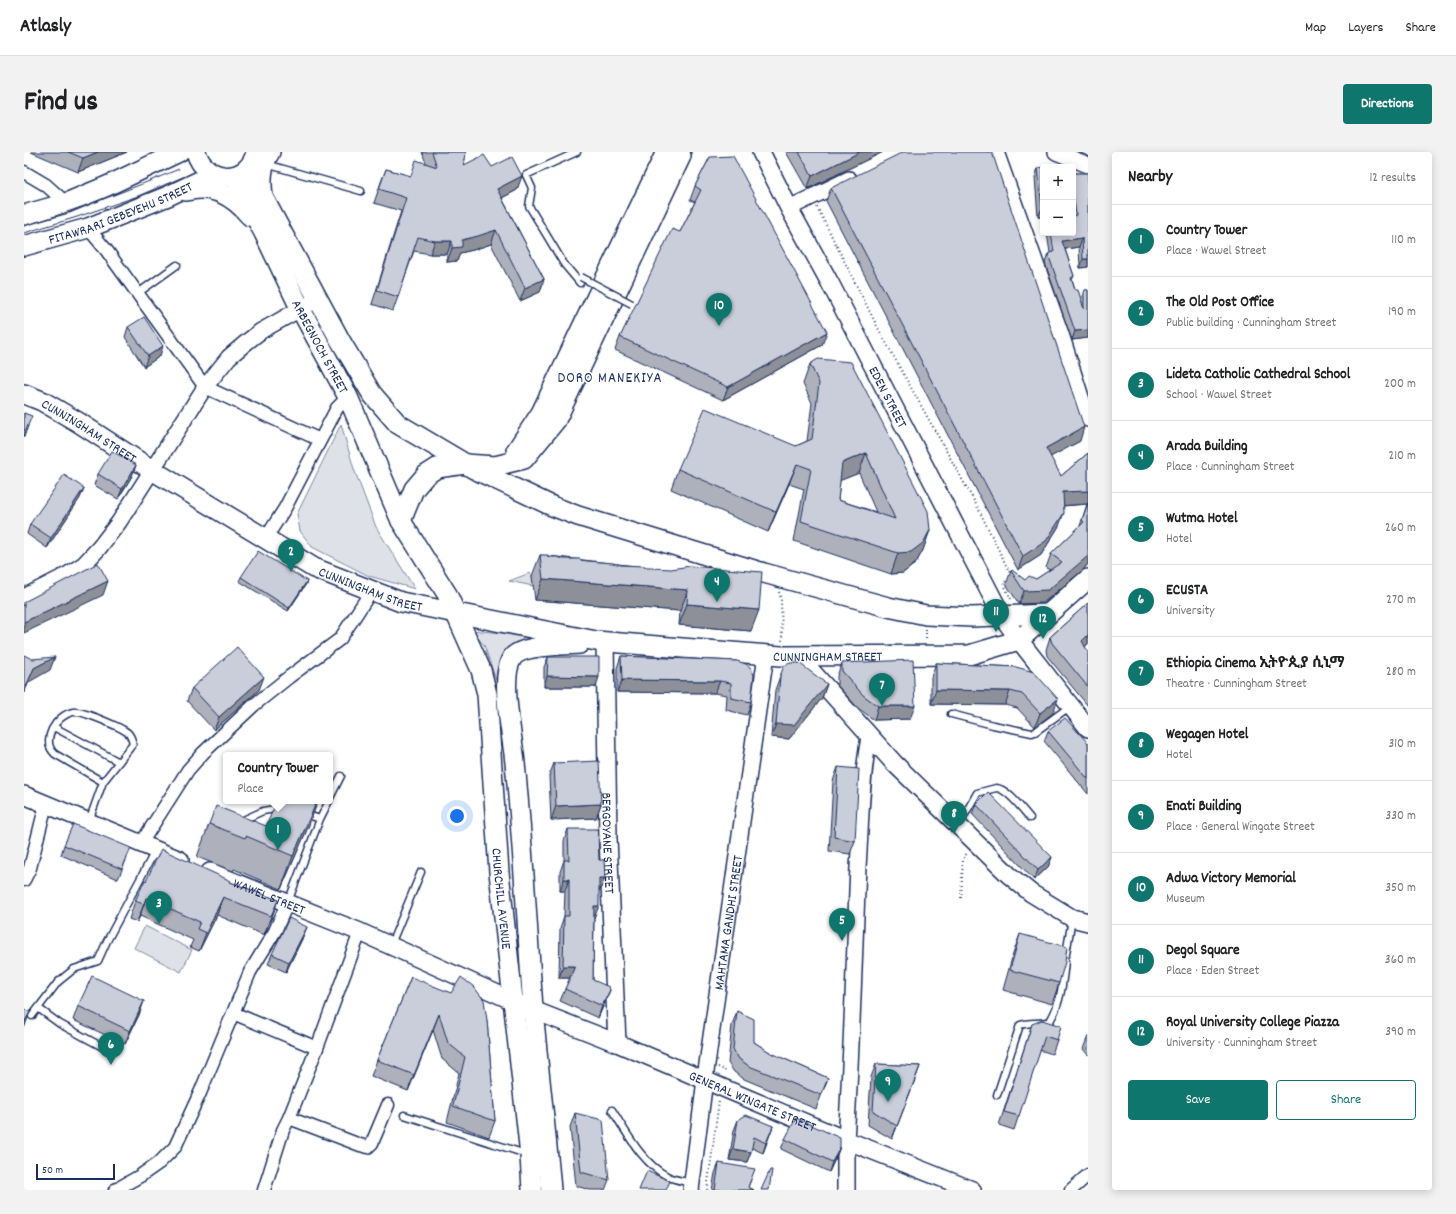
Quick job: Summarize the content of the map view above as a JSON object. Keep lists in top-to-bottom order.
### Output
{
  "streets": {
    "main road": [
      "FITAWRARI GEBEYEHU STREET",
      "ARBEGNOCH STREET",
      "EDEN STREET",
      "CUNNINGHAM STREET",
      "BERGOYANE STREET",
      "WAWEL STREET",
      "CHURCHILL AVENUE",
      "GENERAL WINGATE STREET"
    ],
    "street": ["MAHTAMA GANDHI STREET"]
  },
  "crossings": [
    ["ARBEGNOCH STREET", "EDEN STREET"],
    ["ARBEGNOCH STREET", "CUNNINGHAM STREET"],
    ["ARBEGNOCH STREET", "CHURCHILL AVENUE"],
    ["EDEN STREET", "CUNNINGHAM STREET"],
    ["CUNNINGHAM STREET", "BERGOYANE STREET"],
    ["CUNNINGHAM STREET", "CHURCHILL AVENUE"],
    ["CUNNINGHAM STREET", "MAHTAMA GANDHI STREET"],
    ["BERGOYANE STREET", "GENERAL WINGATE STREET"],
    ["WAWEL STREET", "CHURCHILL AVENUE"],
    ["WAWEL STREET", "GENERAL WINGATE STREET"],
    ["CHURCHILL AVENUE", "GENERAL WINGATE STREET"],
    ["MAHTAMA GANDHI STREET", "GENERAL WINGATE STREET"]
  ],
  "districts": ["DORO MANEKIYA"],
  "scale_bar": "50 m",
  "page": {
    "header": "Atlasly",
    "nav": ["Map", "Layers", "Share"],
    "title": "Find us",
    "buttons": [
      "Directions",
      ["Save", "Share"]
    ],
    "heading": ["Nearby", "12 results"],
    "map_buttons": ["+", "−"],
    "list": [
      {
        "mark": "1",
        "name": "Country Tower",
        "note": "Place · Wawel Street",
        "value": "110 m"
      },
      {
        "mark": "2",
        "name": "The Old Post Office",
        "note": "Public building · Cunningham Street",
        "value": "190 m"
      },
      {
        "mark": "3",
        "name": "Lideta Catholic Cathedral School",
        "note": "School · Wawel Street",
        "value": "200 m"
      },
      {
        "mark": "4",
        "name": "Arada Building",
        "note": "Place · Cunningham Street",
        "value": "210 m"
      },
      {
        "mark": "5",
        "name": "Wutma Hotel",
        "note": "Hotel",
        "value": "260 m"
      },
      {
        "mark": "6",
        "name": "ECUSTA",
        "note": "University",
        "value": "270 m"
      },
      {
        "mark": "7",
        "name": "Ethiopia Cinema ኢትዮጲያ ሲኒማ",
        "note": "Theatre · Cunningham Street",
        "value": "280 m"
      },
      {
        "mark": "8",
        "name": "Wegagen Hotel",
        "note": "Hotel",
        "value": "310 m"
      },
      {
        "mark": "9",
        "name": "Enati Building",
        "note": "Place · General Wingate Street",
        "value": "330 m"
      },
      {
        "mark": "10",
        "name": "Adwa Victory Memorial",
        "note": "Museum",
        "value": "350 m"
      },
      {
        "mark": "11",
        "name": "Degol Square",
        "note": "Place · Eden Street",
        "value": "360 m"
      },
      {
        "mark": "12",
        "name": "Royal University College Piazza",
        "note": "University · Cunningham Street",
        "value": "390 m"
      }
    ],
    "pins": [
      "10",
      "2",
      "4",
      "11",
      "12",
      "7",
      "8",
      "1",
      "3",
      "5",
      "6",
      "9"
    ],
    "popup": ["Country Tower", "Place"],
    "scale": "50 m"
  }
}
